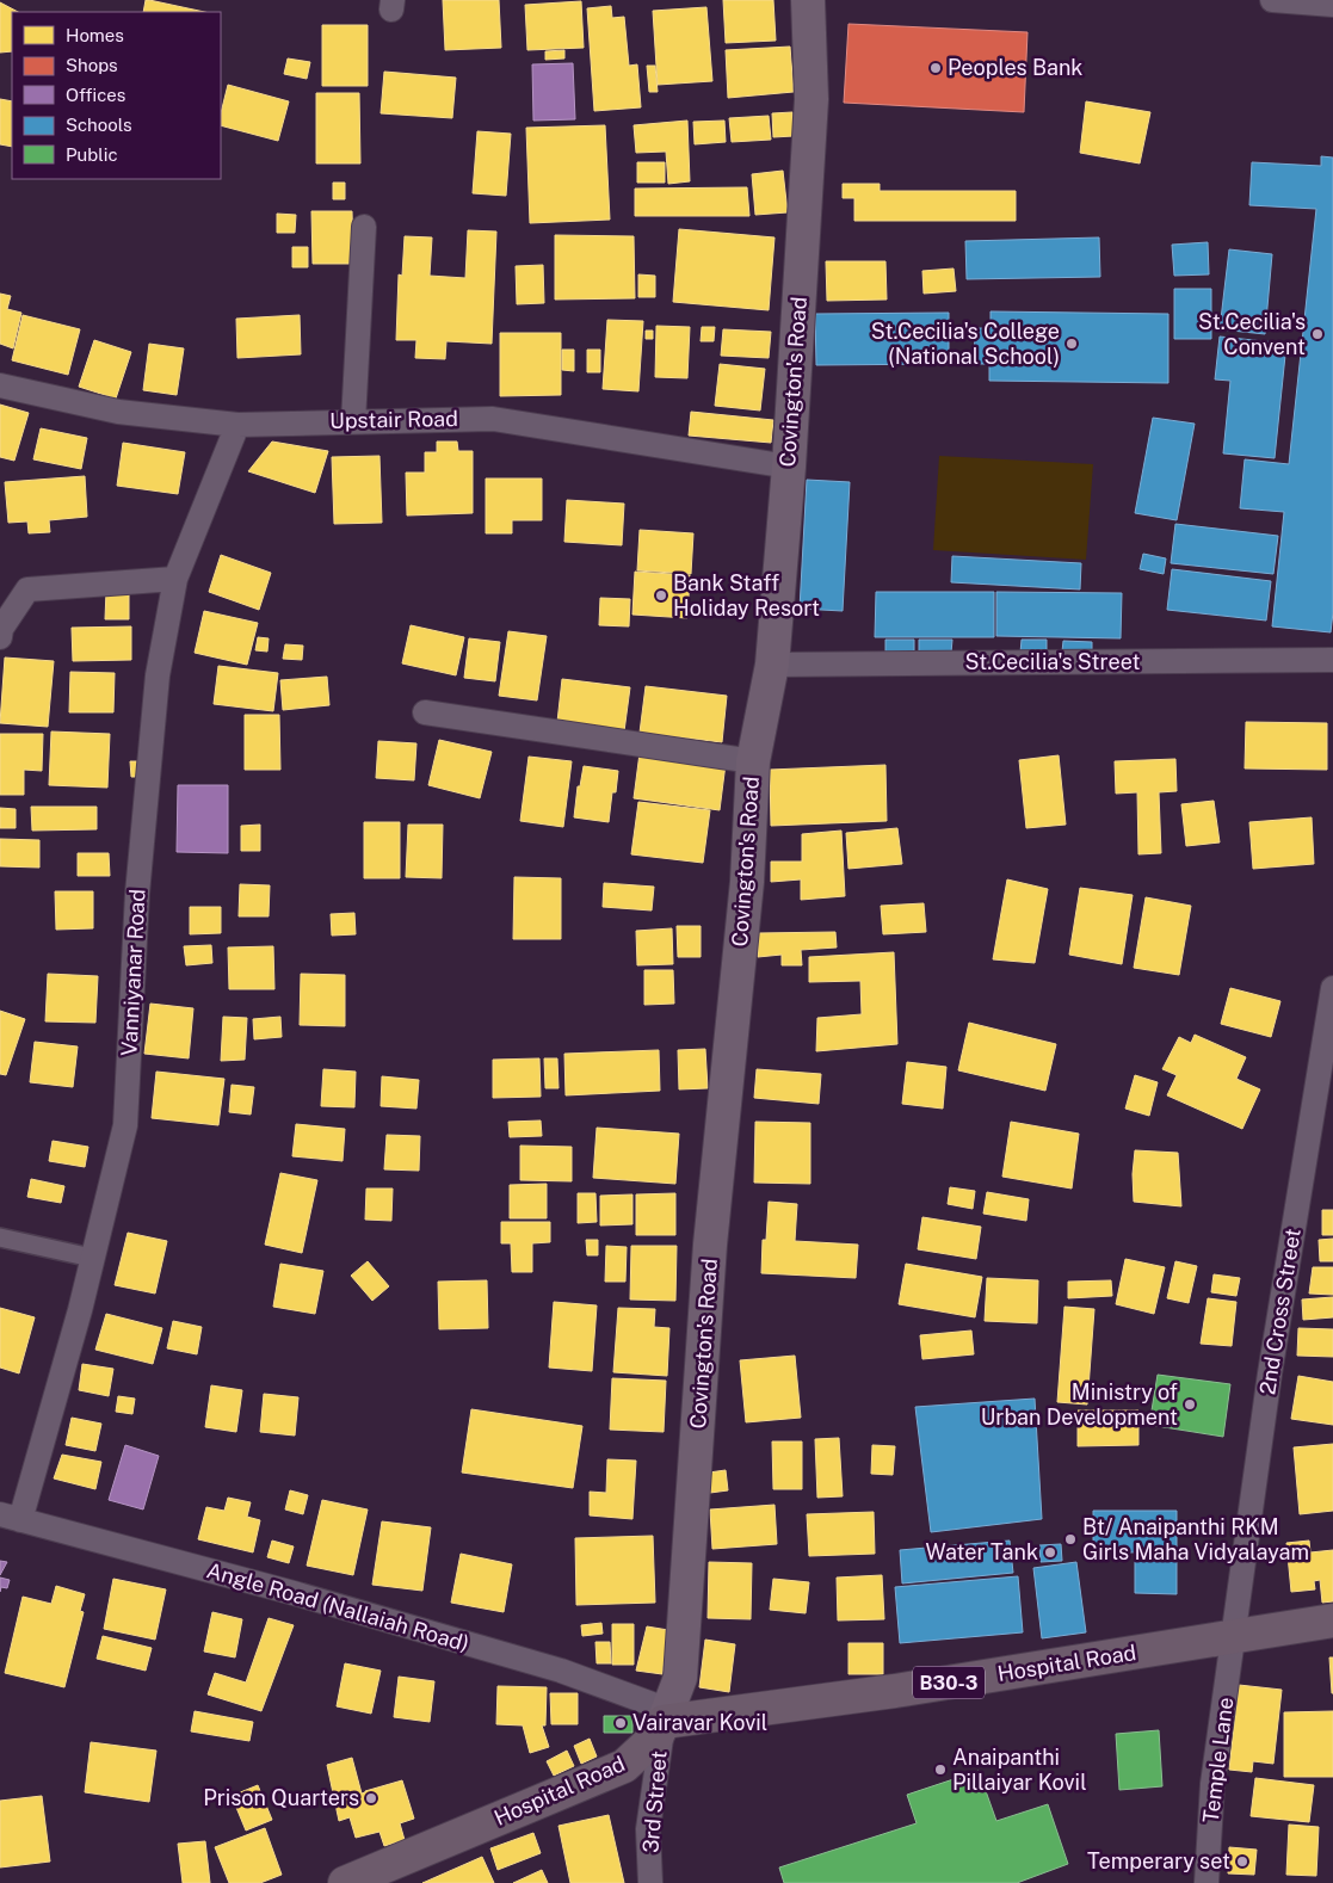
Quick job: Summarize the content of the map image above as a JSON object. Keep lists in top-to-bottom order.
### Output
{
  "streets": {
    "main road": ["Covington's Road", "Hospital Road", "B30-3"],
    "street": [
      "Upstair Road",
      "St.Cecilia's Street",
      "Vanniyanar Road",
      "2nd Cross Street",
      "Angle Road (Nallaiah Road)",
      "Temple Lane",
      "3rd Street"
    ]
  },
  "crossings": [
    ["Covington's Road", "Upstair Road"],
    ["Covington's Road", "St.Cecilia's Street"],
    ["Covington's Road", "Angle Road (Nallaiah Road)"],
    ["Covington's Road", "Hospital Road"],
    ["Covington's Road", "3rd Street"],
    ["Upstair Road", "Vanniyanar Road"],
    ["Vanniyanar Road", "Angle Road (Nallaiah Road)"],
    ["2nd Cross Street", "Hospital Road"],
    ["2nd Cross Street", "Temple Lane"],
    ["Angle Road (Nallaiah Road)", "Hospital Road"],
    ["Angle Road (Nallaiah Road)", "3rd Street"],
    ["Hospital Road", "Temple Lane"],
    ["Hospital Road", "3rd Street"]
  ],
  "places": [
    "Peoples Bank",
    "St.Cecilia's Convent",
    "St.Cecilia's College (National School)",
    "Bank Staff Holiday Resort",
    "Ministry of Urban Development",
    "Bt/ Anaipanthi RKM Girls Maha Vidyalayam",
    "Water Tank",
    "Vairavar Kovil",
    "Anaipanthi Pillaiyar Kovil",
    "Prison Quarters",
    "Temperary set"
  ],
  "legend": [
    "Homes",
    "Shops",
    "Offices",
    "Schools",
    "Public"
  ]
}
